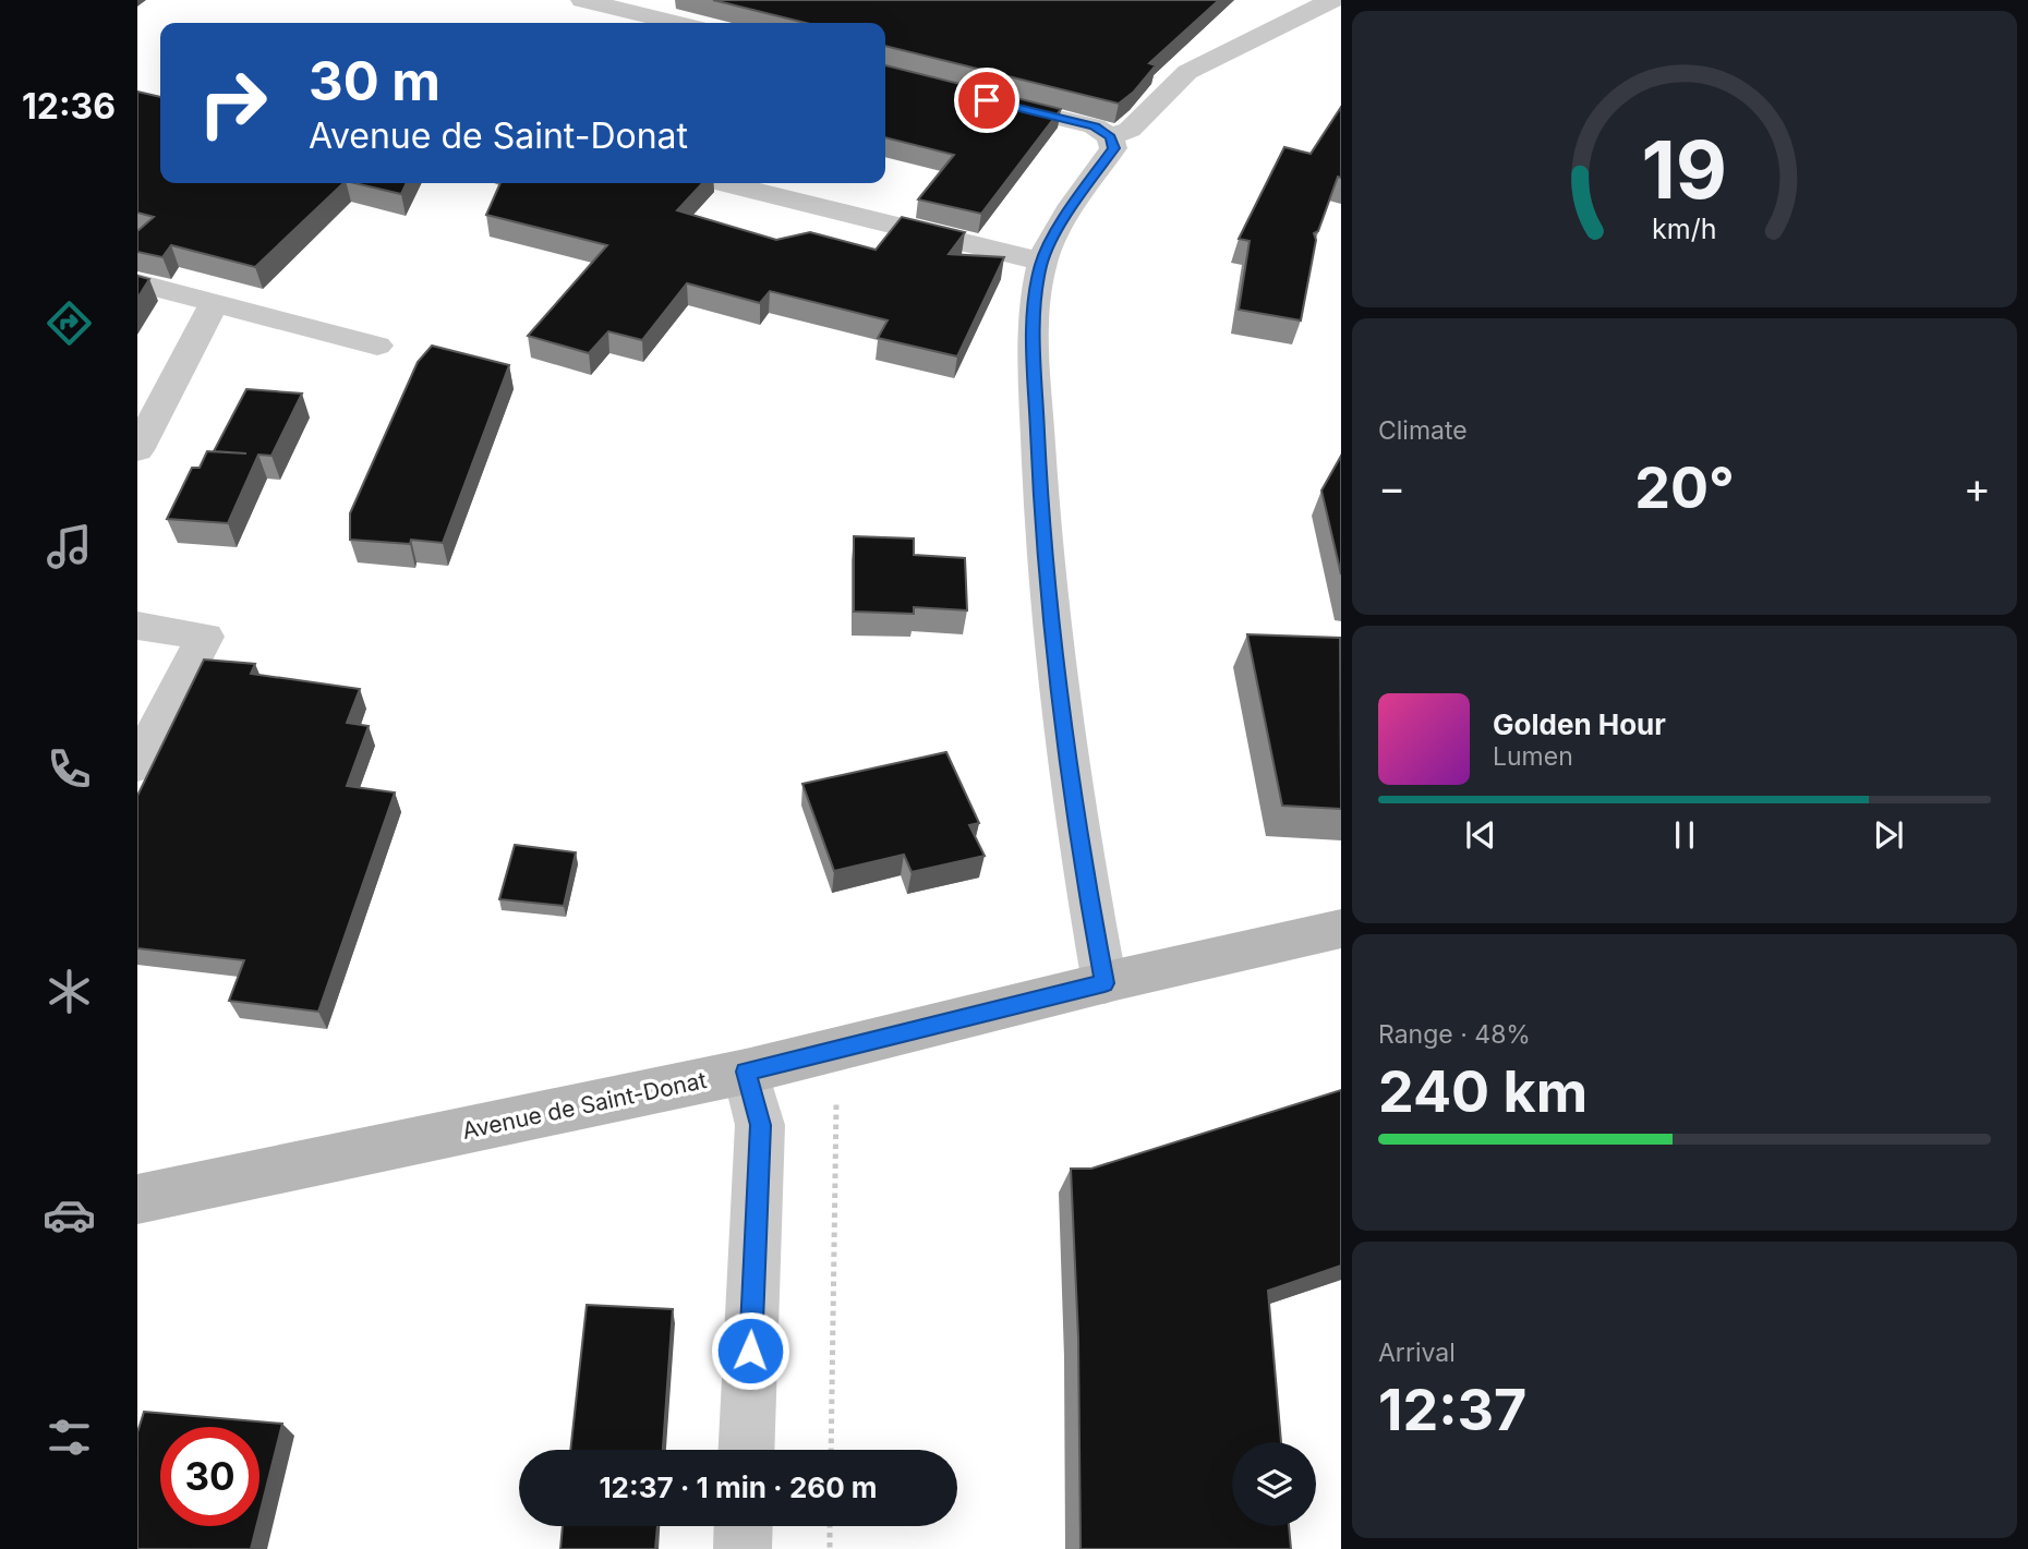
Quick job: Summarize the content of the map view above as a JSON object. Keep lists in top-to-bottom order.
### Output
{
  "streets": {
    "main road": ["Avenue de Saint-Donat"]
  },
  "page": {
    "tabs": "12:36",
    "turn": ["30 m", "Avenue de Saint-Donat"],
    "tile": [
      "Climate",
      ["Range · 48%", "240 km"],
      ["Arrival", "12:37"]
    ],
    "heat": ["−", "20°", "+"],
    "song": ["Golden Hour", "Lumen"],
    "limit": "30",
    "trip": "12:37 · 1 min · 260 m",
    "gauge": ["19", "km/h"]
  }
}
